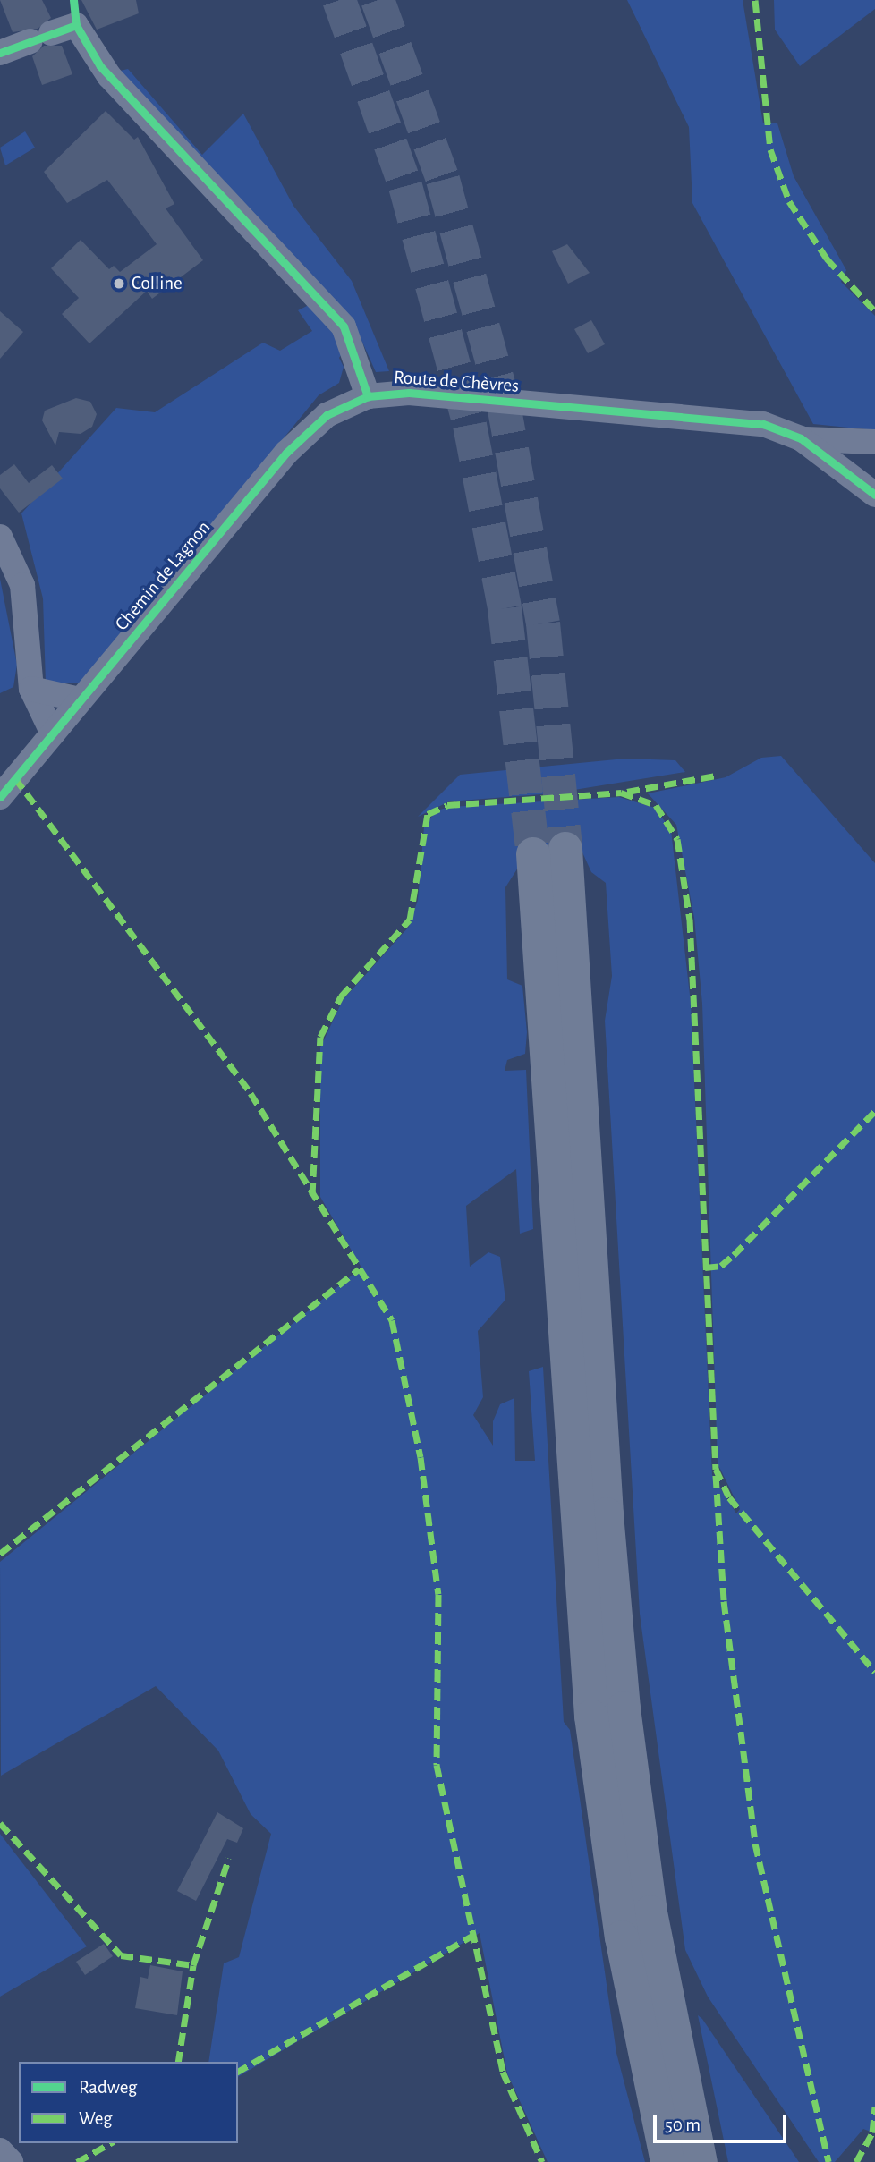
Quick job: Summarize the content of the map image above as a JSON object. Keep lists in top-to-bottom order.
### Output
{
  "streets": {
    "street": ["Route de Chèvres", "Chemin de Lagnon"]
  },
  "crossings": [
    ["Route de Chèvres", "Chemin de Lagnon"]
  ],
  "places": ["Colline"],
  "legend": ["Radweg", "Weg"],
  "scale_bar": "50 m"
}
